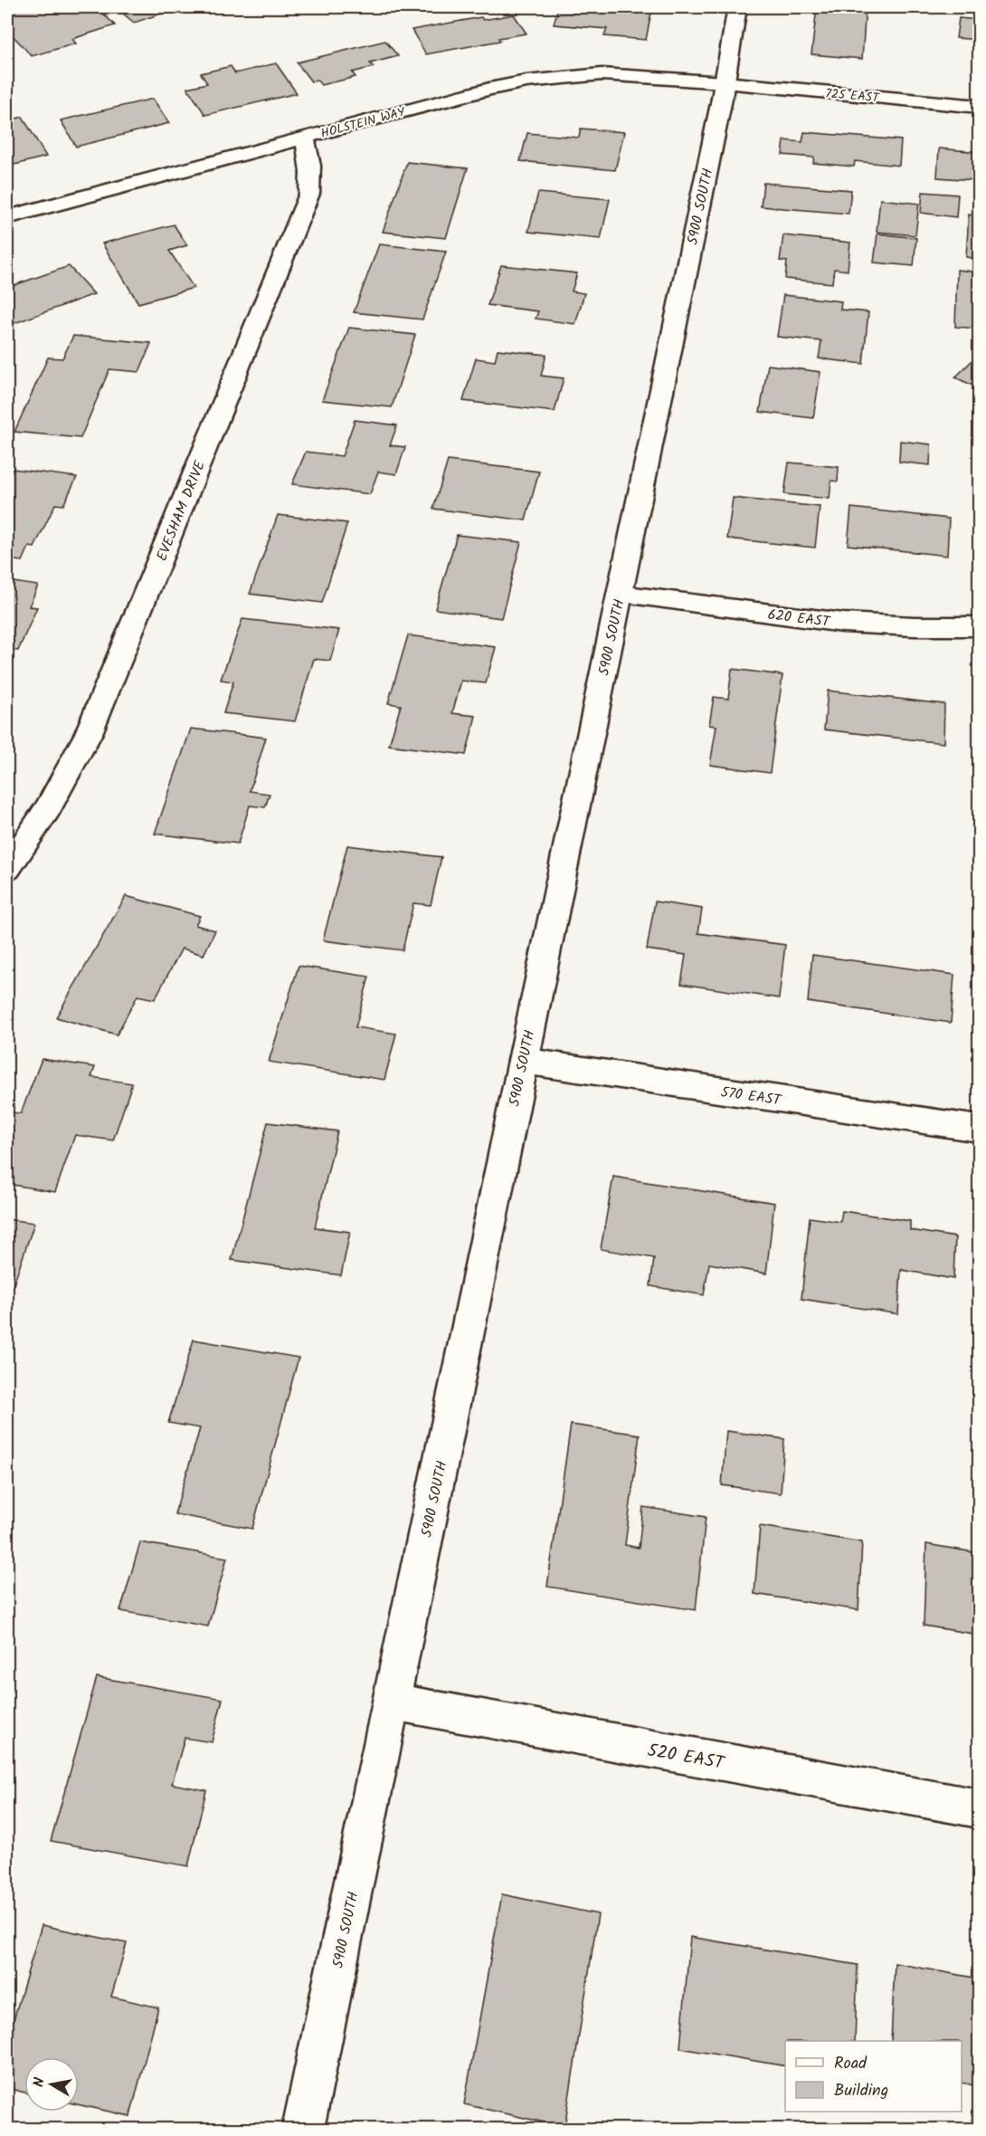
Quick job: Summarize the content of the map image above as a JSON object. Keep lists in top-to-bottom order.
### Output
{
  "streets": {
    "street": [
      "725 EAST",
      "HOLSTEIN WAY",
      "5900 SOUTH",
      "EVESHAM DRIVE",
      "620 EAST",
      "570 EAST",
      "520 EAST"
    ]
  },
  "crossings": [
    ["725 EAST", "HOLSTEIN WAY"],
    ["725 EAST", "5900 SOUTH"],
    ["HOLSTEIN WAY", "5900 SOUTH"],
    ["HOLSTEIN WAY", "EVESHAM DRIVE"],
    ["5900 SOUTH", "620 EAST"],
    ["5900 SOUTH", "570 EAST"],
    ["5900 SOUTH", "520 EAST"]
  ],
  "legend": ["Road", "Building"],
  "north": "left"
}
